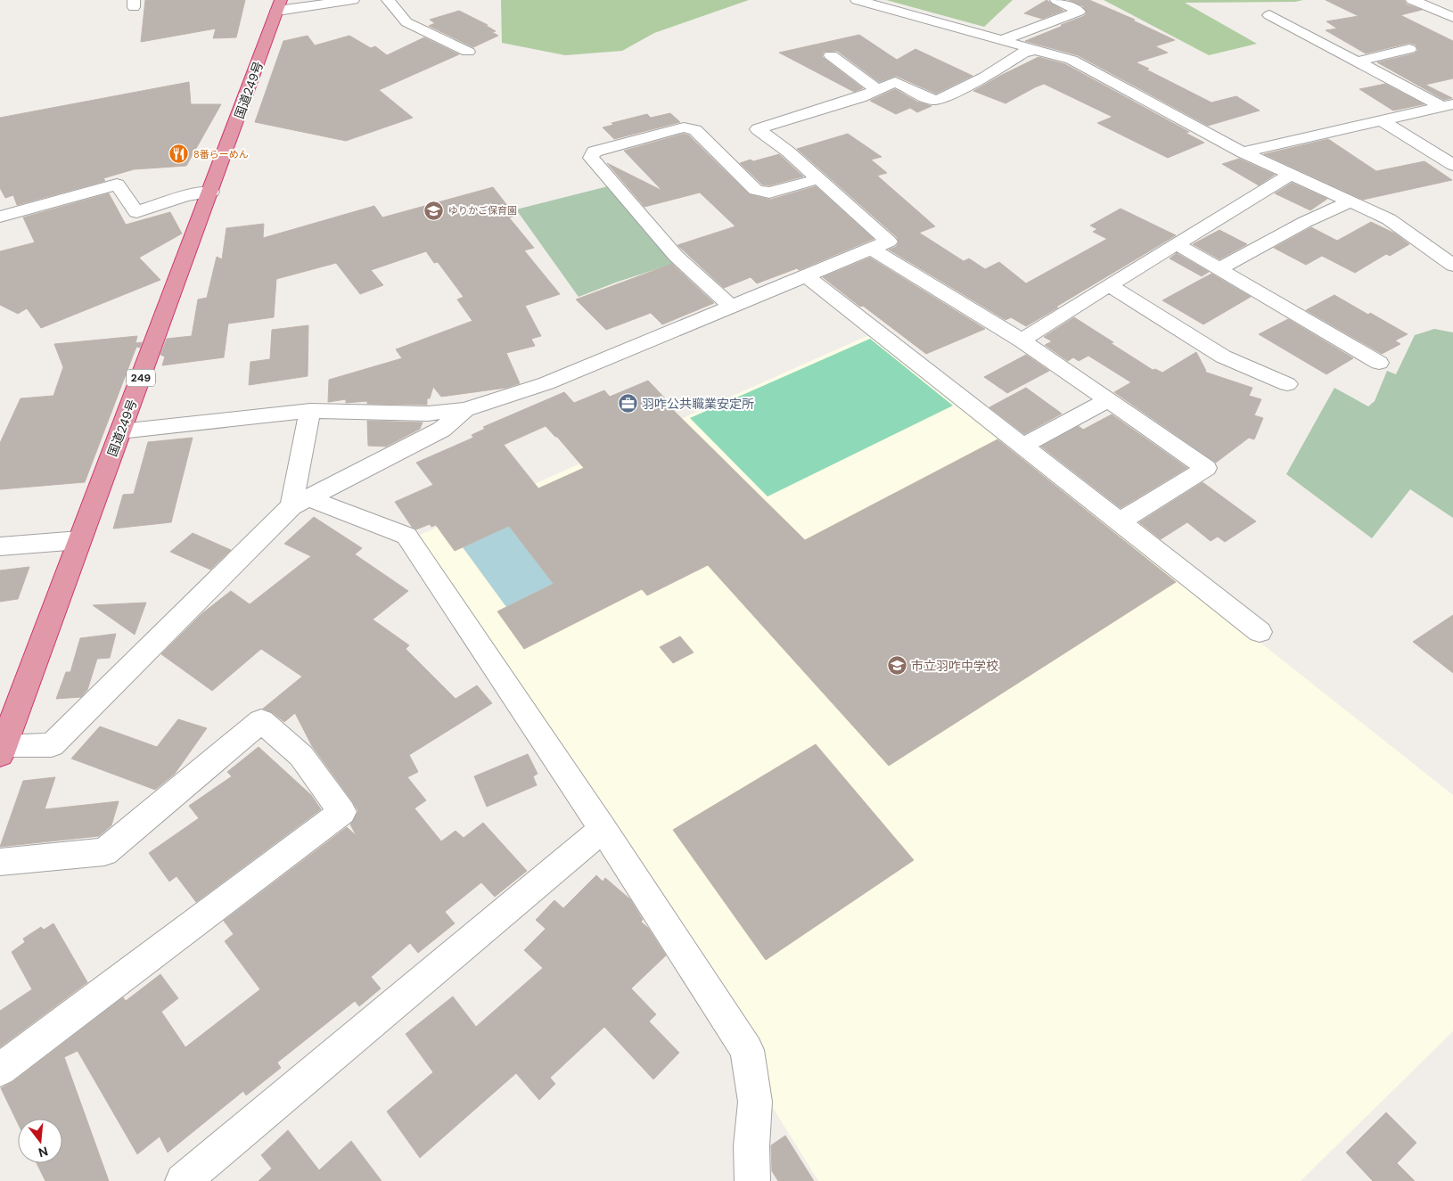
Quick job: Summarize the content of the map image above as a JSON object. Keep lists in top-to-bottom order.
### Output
{
  "streets": {
    "highway": ["国道249号", "249"]
  },
  "places": {
    "restaurant": ["8番らーめん"],
    "school or university": ["ゆりかご保育園", "市立羽咋中学校"],
    "office": ["羽咋公共職業安定所"]
  },
  "north": "bottom"
}
